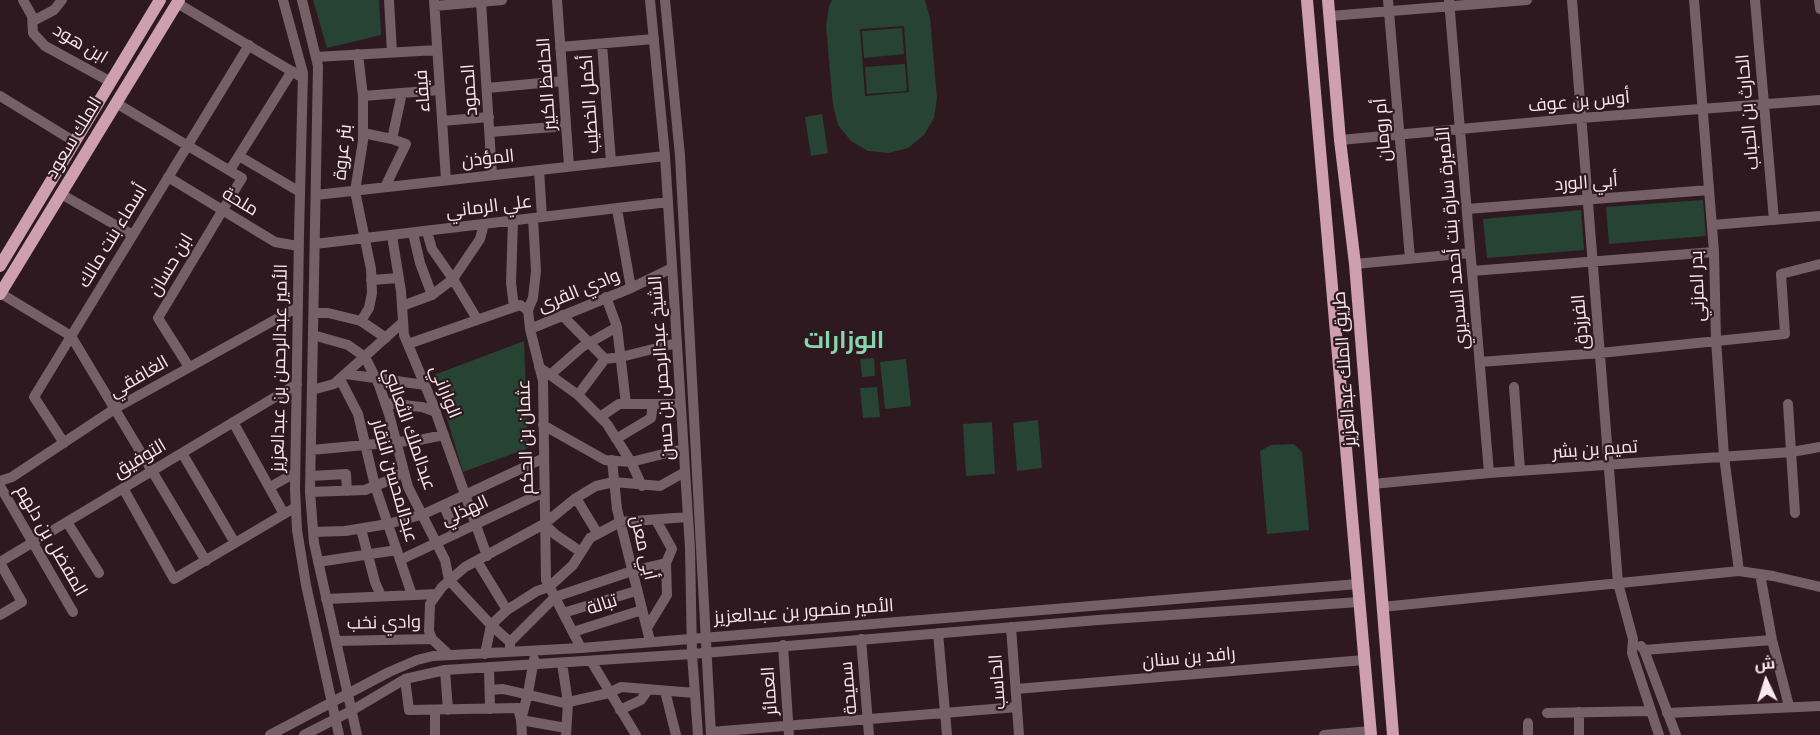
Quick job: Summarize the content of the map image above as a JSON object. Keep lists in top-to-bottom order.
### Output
{
  "streets": {
    "main road": ["الملك سعود", "طريق الملك عبدالعزيز"],
    "street": [
      "ابن هود",
      "الحافظ الكبير",
      "الحمود",
      "فيفاء",
      "أوس بن عوف",
      "أكمل الخطيب",
      "الحارث بن الحباب",
      "أم رومان",
      "بئر عروة",
      "المؤذن",
      "أبي الورد",
      "ملحة",
      "علي الرماني",
      "أسماء بنت مالك",
      "الأميرة سارة بنت أحمد السديري",
      "ابن حسان",
      "بدر المزني",
      "وادي القرى",
      "الفرزدق",
      "الأمير عبدالرحمن بن عبدالعزيز",
      "الشيخ عبدالرحمن بن حسن",
      "الغافقي",
      "الواراني",
      "عبدالملك الثعالبي",
      "عثمان بن الحكم",
      "تميم بن بشر",
      "التوفيق",
      "عبدالمحسن النقار",
      "الهذلي",
      "المفضل بن دلهم",
      "أبي معن",
      "تبالة",
      "الأمير منصور بن عبدالعزيز",
      "وادي نخب",
      "رافد بن سنان",
      "الحاسب",
      "سميحة",
      "العمائر"
    ]
  },
  "crossings": [
    ["ابن هود", "الملك سعود"],
    ["الحافظ الكبير", "المؤذن"],
    ["الحمود", "المؤذن"],
    ["فيفاء", "المؤذن"],
    ["أوس بن عوف", "الحارث بن الحباب"],
    ["أوس بن عوف", "أم رومان"],
    ["أوس بن عوف", "الأميرة سارة بنت أحمد السديري"],
    ["أوس بن عوف", "بدر المزني"],
    ["أوس بن عوف", "الفرزدق"],
    ["أوس بن عوف", "طريق الملك عبدالعزيز"],
    ["أكمل الخطيب", "المؤذن"],
    ["بئر عروة", "المؤذن"],
    ["بئر عروة", "علي الرماني"],
    ["المؤذن", "الأمير عبدالرحمن بن عبدالعزيز"],
    ["المؤذن", "الشيخ عبدالرحمن بن حسن"],
    ["المؤذن", "عثمان بن الحكم"],
    ["أبي الورد", "الأميرة سارة بنت أحمد السديري"],
    ["أبي الورد", "بدر المزني"],
    ["أبي الورد", "الفرزدق"],
    ["ملحة", "أسماء بنت مالك"],
    ["ملحة", "ابن حسان"],
    ["ملحة", "الأمير عبدالرحمن بن عبدالعزيز"],
    ["علي الرماني", "الأمير عبدالرحمن بن عبدالعزيز"],
    ["علي الرماني", "الشيخ عبدالرحمن بن حسن"],
    ["علي الرماني", "الواراني"],
    ["علي الرماني", "عثمان بن الحكم"],
    ["أسماء بنت مالك", "الغافقي"],
    ["الأميرة سارة بنت أحمد السديري", "تميم بن بشر"],
    ["ابن حسان", "الغافقي"],
    ["بدر المزني", "تميم بن بشر"],
    ["وادي القرى", "الشيخ عبدالرحمن بن حسن"],
    ["وادي القرى", "الواراني"],
    ["وادي القرى", "عثمان بن الحكم"],
    ["الفرزدق", "تميم بن بشر"],
    ["الأمير عبدالرحمن بن عبدالعزيز", "الغافقي"],
    ["الأمير عبدالرحمن بن عبدالعزيز", "عبدالملك الثعالبي"],
    ["الأمير عبدالرحمن بن عبدالعزيز", "التوفيق"],
    ["الأمير عبدالرحمن بن عبدالعزيز", "الهذلي"],
    ["الأمير عبدالرحمن بن عبدالعزيز", "الأمير منصور بن عبدالعزيز"],
    ["الأمير عبدالرحمن بن عبدالعزيز", "وادي نخب"],
    ["الشيخ عبدالرحمن بن حسن", "الأمير منصور بن عبدالعزيز"],
    ["طريق الملك عبدالعزيز", "تميم بن بشر"],
    ["طريق الملك عبدالعزيز", "الأمير منصور بن عبدالعزيز"],
    ["طريق الملك عبدالعزيز", "رافد بن سنان"],
    ["الواراني", "الهذلي"],
    ["عبدالملك الثعالبي", "الهذلي"],
    ["عبدالملك الثعالبي", "الأمير منصور بن عبدالعزيز"],
    ["عثمان بن الحكم", "الهذلي"],
    ["عثمان بن الحكم", "تبالة"],
    ["عثمان بن الحكم", "الأمير منصور بن عبدالعزيز"],
    ["التوفيق", "المفضل بن دلهم"],
    ["عبدالمحسن النقار", "الهذلي"],
    ["أبي معن", "تبالة"],
    ["أبي معن", "الأمير منصور بن عبدالعزيز"],
    ["الأمير منصور بن عبدالعزيز", "الحاسب"],
    ["الأمير منصور بن عبدالعزيز", "سميحة"],
    ["الأمير منصور بن عبدالعزيز", "العمائر"],
    ["رافد بن سنان", "الحاسب"]
  ],
  "districts": ["الوزارات"],
  "north": "top"
}
